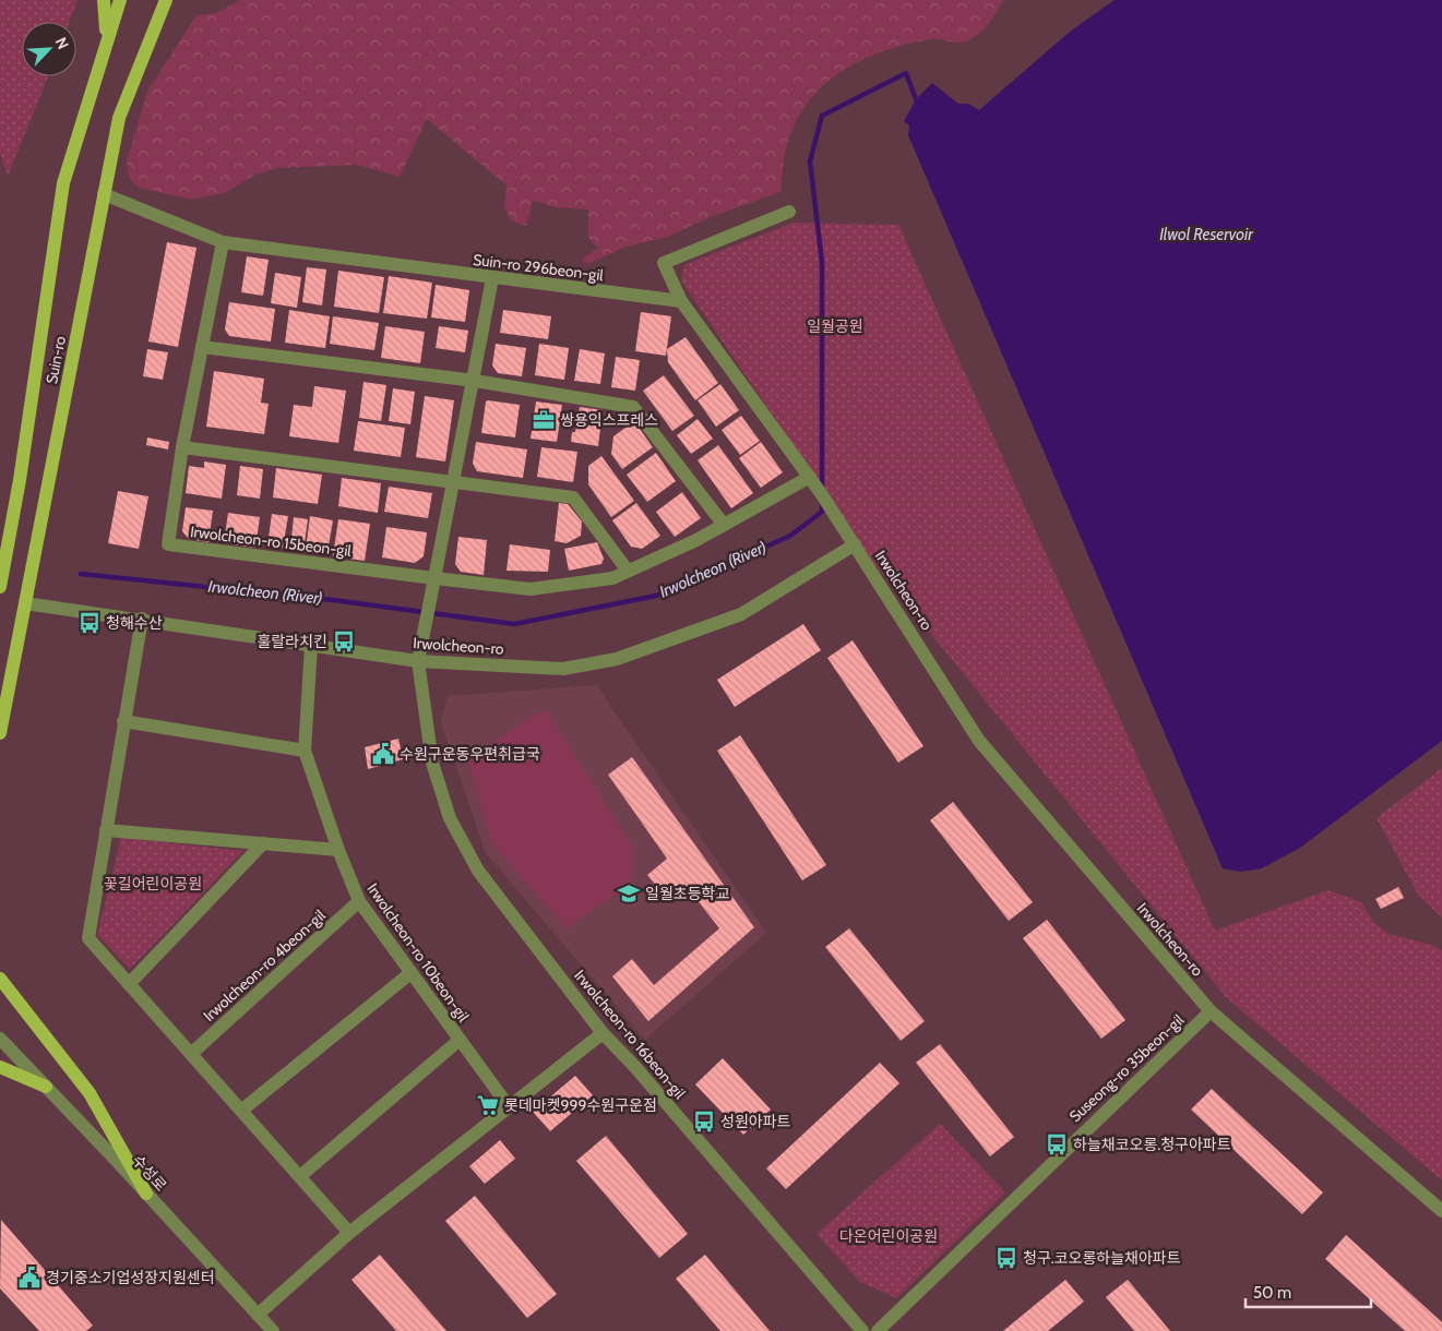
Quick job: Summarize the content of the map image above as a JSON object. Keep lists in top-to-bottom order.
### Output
{
  "streets": {
    "main road": ["Suin-ro"],
    "street": [
      "Suin-ro 296beon-gil",
      "Irwolcheon-ro 15beon-gil",
      "Irwolcheon-ro",
      "Irwolcheon-ro 10beon-gil",
      "Irwolcheon-ro 4beon-gil",
      "Irwolcheon-ro 16beon-gil",
      "Suseong-ro 35beon-gil",
      "수성로"
    ]
  },
  "crossings": [
    ["Suin-ro 296beon-gil", "Suin-ro"],
    ["Suin-ro 296beon-gil", "Irwolcheon-ro 15beon-gil"],
    ["Suin-ro", "Irwolcheon-ro"],
    ["Irwolcheon-ro", "Irwolcheon-ro 10beon-gil"],
    ["Irwolcheon-ro", "Irwolcheon-ro 16beon-gil"],
    ["Irwolcheon-ro", "Suseong-ro 35beon-gil"],
    ["Irwolcheon-ro 10beon-gil", "Irwolcheon-ro 4beon-gil"]
  ],
  "water": ["Ilwol Reservoir", "Irwolcheon (River)"],
  "parks": ["일월공원", "꽃길어린이공원", "다온어린이공원"],
  "places": {
    "office": ["쌍용익스프레스"],
    "bus stop": [
      "청해수산",
      "훌랄라치킨",
      "성원아파트",
      "하늘채코오롱.청구아파트",
      "청구.코오롱하늘채아파트"
    ],
    "public building": ["수원구운동우편취급국", "경기중소기업성장지원센터"],
    "school or university": ["일월초등학교"],
    "supermarket": ["롯데마켓999수원구운점"]
  },
  "scale_bar": "50 m",
  "north": "top right"
}
